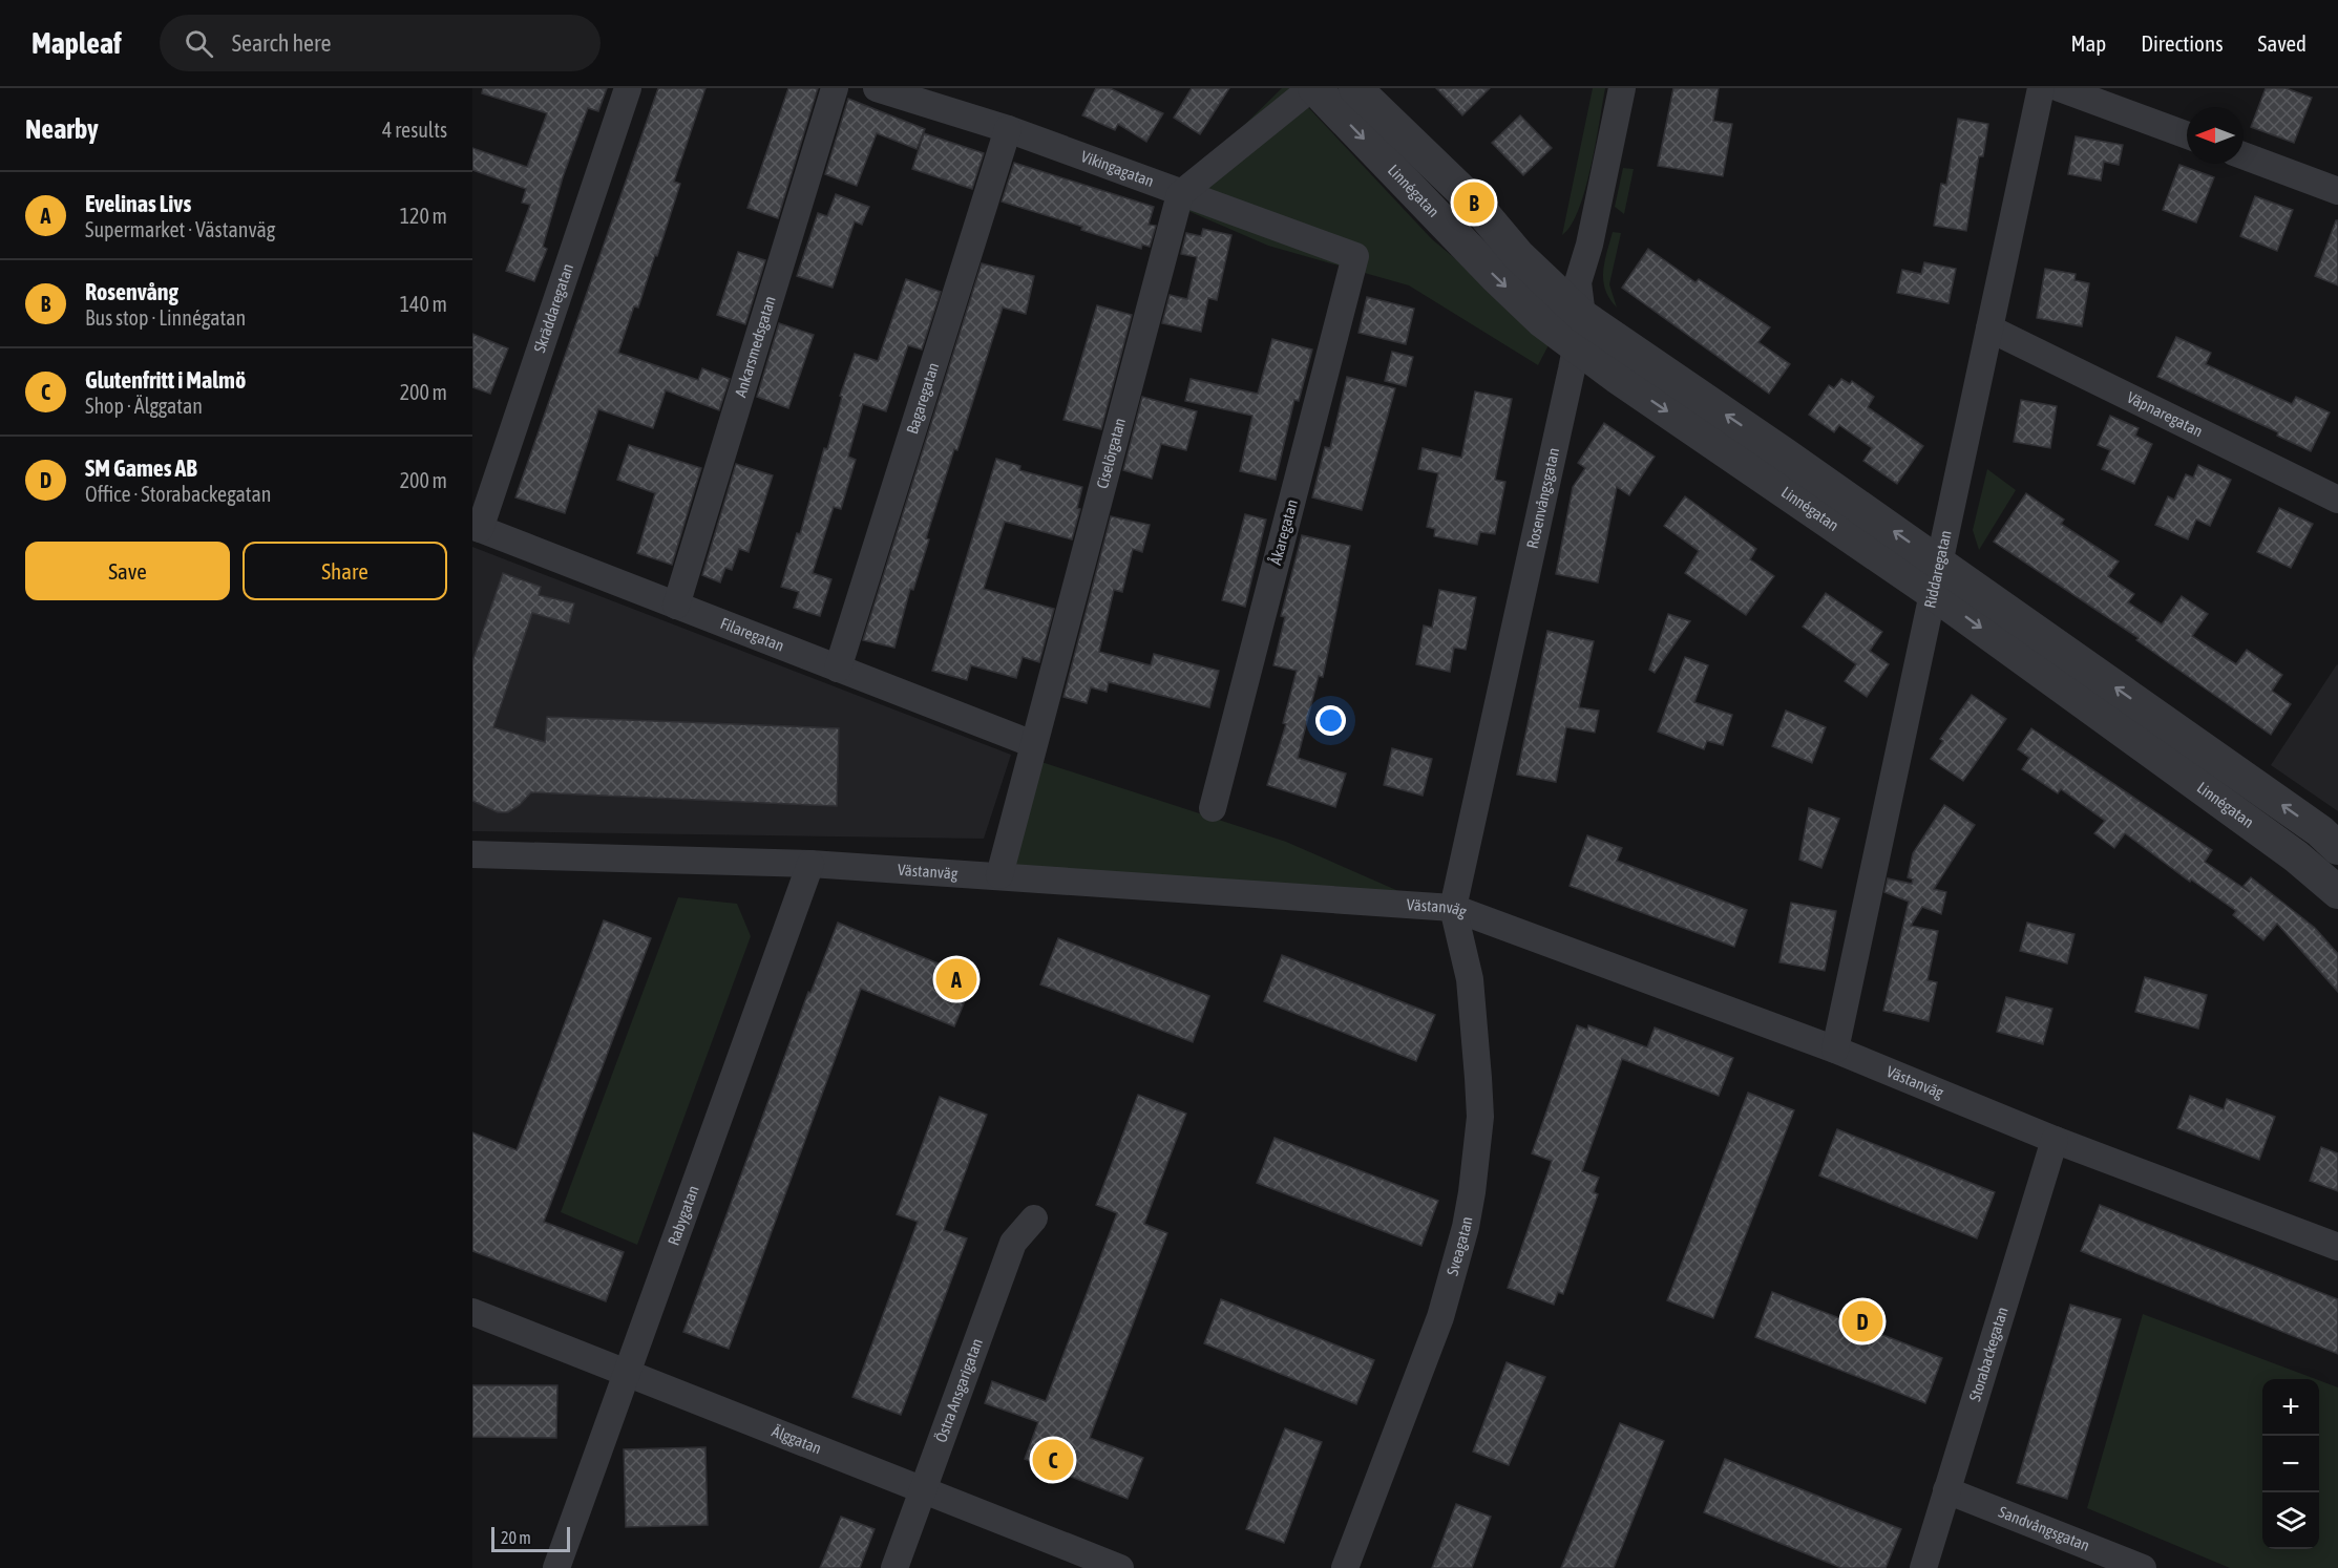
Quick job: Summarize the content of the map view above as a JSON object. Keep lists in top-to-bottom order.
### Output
{
  "streets": {
    "street": [
      "Vikingagatan",
      "Linnégatan",
      "Skräddaregatan",
      "Ankarsmedsgatan",
      "Bagaregatan",
      "Väpnaregatan",
      "Ciselörgatan",
      "Rosenvångsgatan",
      "Åkaregatan",
      "Riddaregatan",
      "Filaregatan",
      "Västanväg",
      "Rabygatan",
      "Sveagatan",
      "Storabackegatan",
      "Östra Ansgarigatan",
      "Älggatan",
      "Sandvångsgatan"
    ]
  },
  "crossings": [
    ["Vikingagatan", "Bagaregatan"],
    ["Vikingagatan", "Ciselörgatan"],
    ["Vikingagatan", "Åkaregatan"],
    ["Linnégatan", "Rosenvångsgatan"],
    ["Linnégatan", "Riddaregatan"],
    ["Skräddaregatan", "Filaregatan"],
    ["Ankarsmedsgatan", "Filaregatan"],
    ["Bagaregatan", "Filaregatan"],
    ["Väpnaregatan", "Riddaregatan"],
    ["Ciselörgatan", "Filaregatan"],
    ["Ciselörgatan", "Västanväg"],
    ["Rosenvångsgatan", "Västanväg"],
    ["Rosenvångsgatan", "Sveagatan"],
    ["Riddaregatan", "Västanväg"],
    ["Västanväg", "Rabygatan"],
    ["Västanväg", "Sveagatan"],
    ["Västanväg", "Storabackegatan"],
    ["Rabygatan", "Älggatan"],
    ["Storabackegatan", "Sandvångsgatan"],
    ["Östra Ansgarigatan", "Älggatan"]
  ],
  "scale_bar": "20 m",
  "north": "left",
  "page": {
    "header": "Mapleaf",
    "search": "Search here",
    "nav": ["Map", "Directions", "Saved"],
    "heading": ["Nearby", "4 results"],
    "list": [
      {
        "mark": "A",
        "name": "Evelinas Livs",
        "note": "Supermarket · Västanväg",
        "value": "120 m"
      },
      {
        "mark": "B",
        "name": "Rosenvång",
        "note": "Bus stop · Linnégatan",
        "value": "140 m"
      },
      {
        "mark": "C",
        "name": "Glutenfritt i Malmö",
        "note": "Shop · Älggatan",
        "value": "200 m"
      },
      {
        "mark": "D",
        "name": "SM Games AB",
        "note": "Office · Storabackegatan",
        "value": "200 m"
      }
    ],
    "pins": [
      "B",
      "A",
      "D",
      "C"
    ],
    "buttons": ["Save", "Share"],
    "map_buttons": ["+", "−"],
    "scale": "20 m"
  }
}
